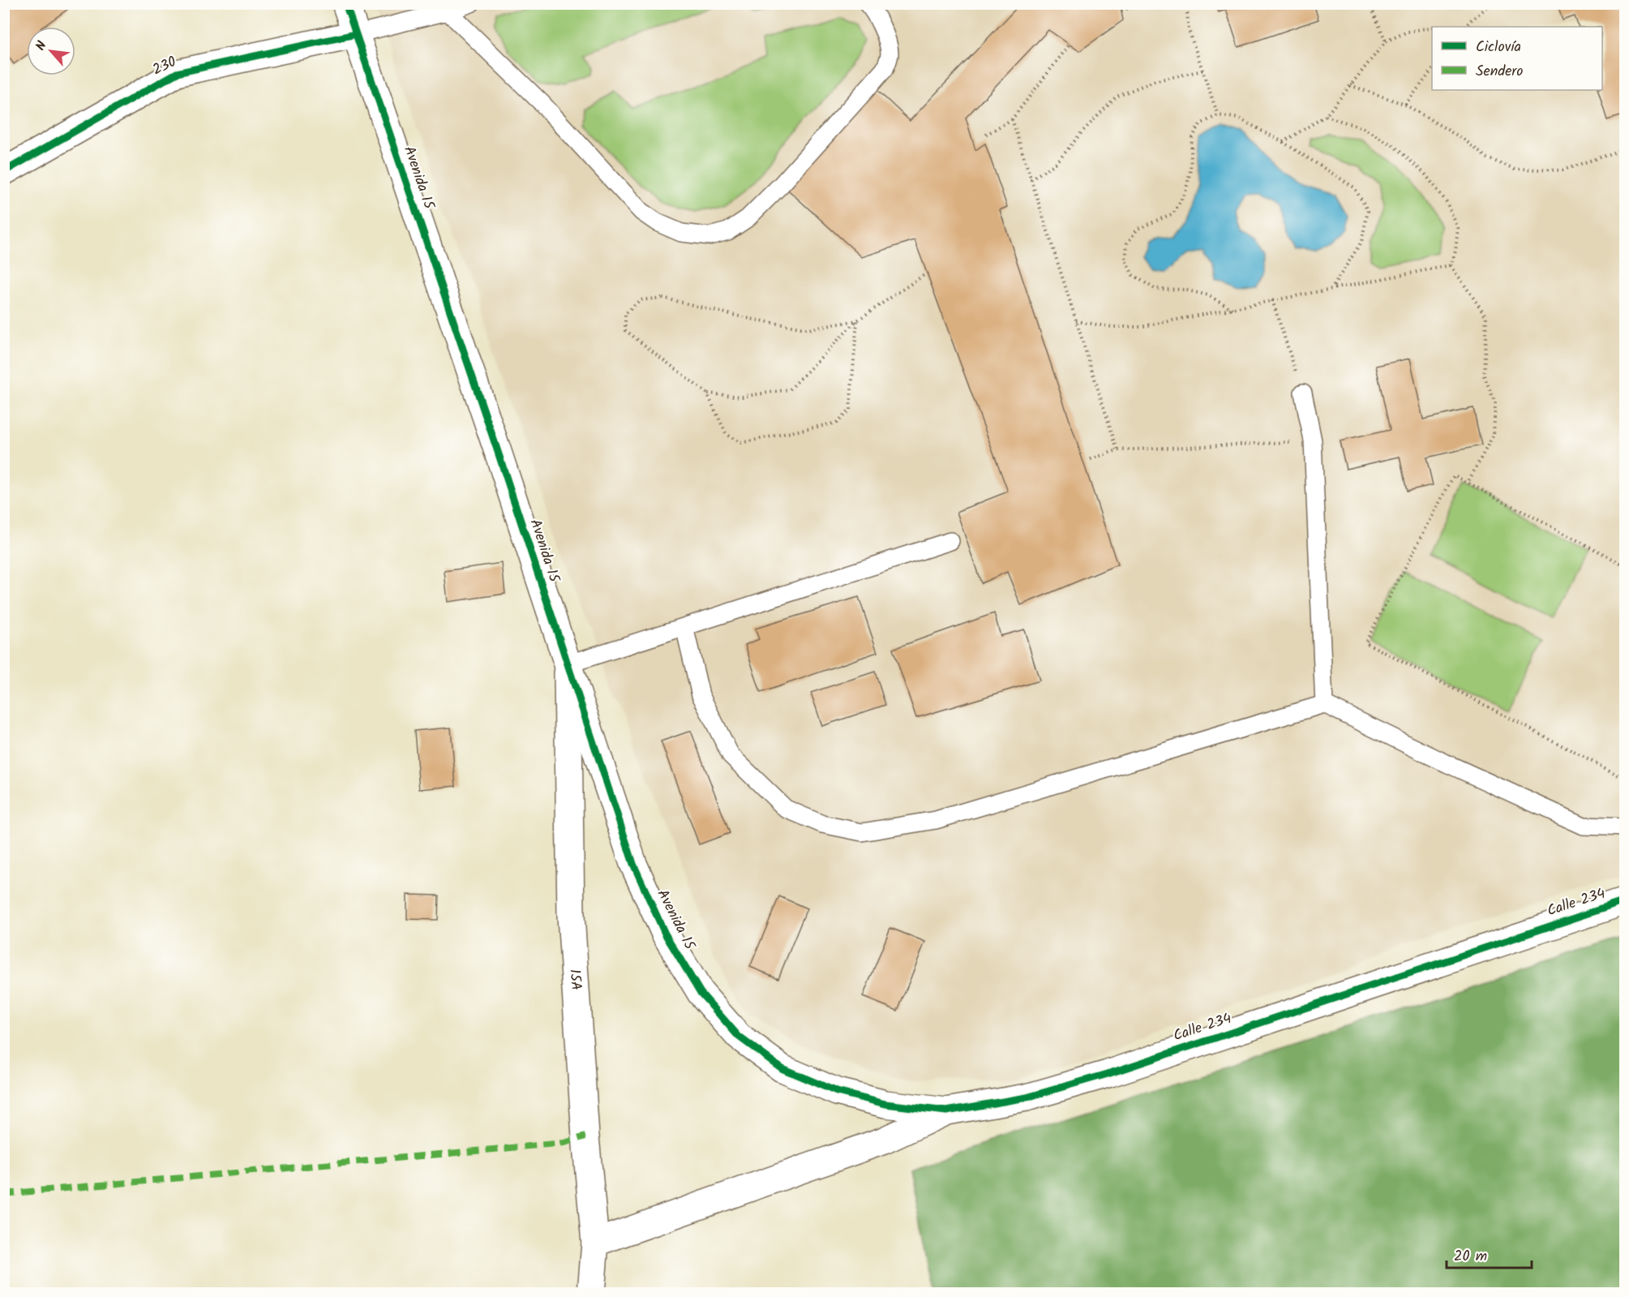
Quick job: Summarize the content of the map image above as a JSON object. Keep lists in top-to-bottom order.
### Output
{
  "streets": {
    "street": [
      "230",
      "Avenida 15",
      "Calle 234",
      "15A"
    ]
  },
  "crossings": [
    ["230", "Avenida 15"],
    ["Avenida 15", "Calle 234"],
    ["Avenida 15", "15A"]
  ],
  "legend": ["Ciclovía", "Sendero"],
  "scale_bar": "20 m",
  "north": "top left"
}
